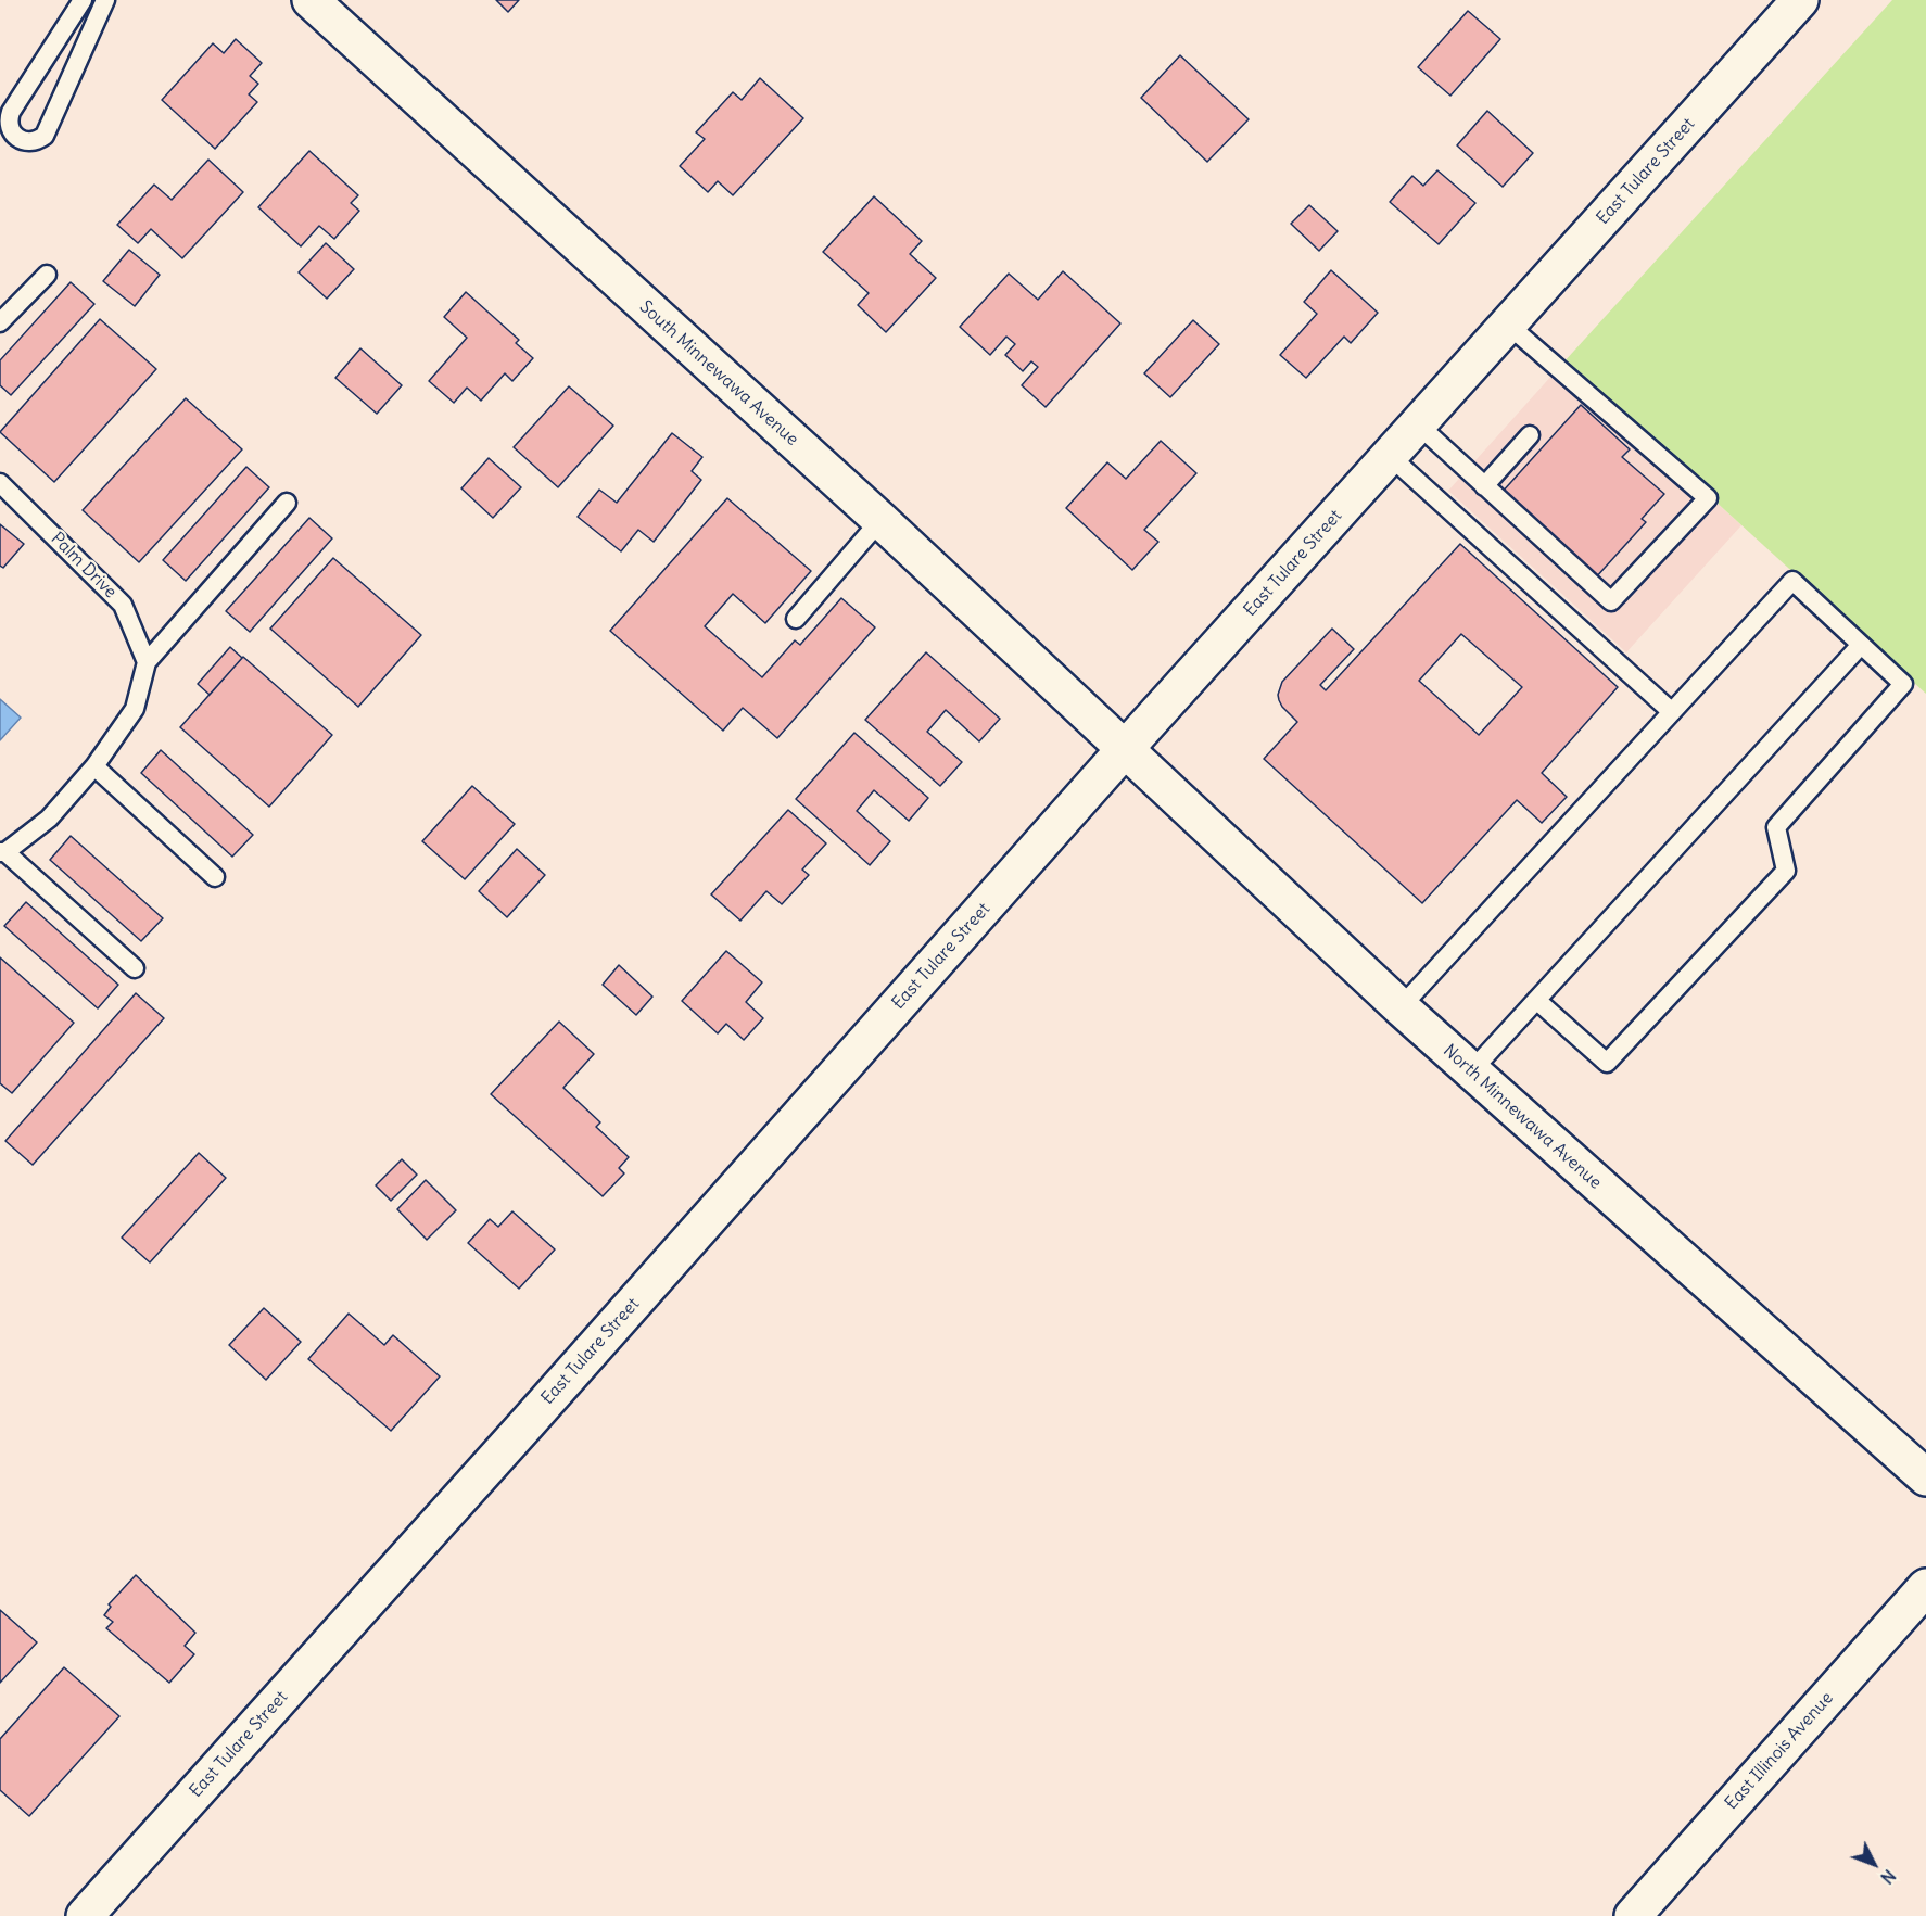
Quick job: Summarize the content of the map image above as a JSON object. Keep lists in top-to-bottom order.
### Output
{
  "streets": {
    "street": [
      "East Tulare Street",
      "South Minnewawa Avenue",
      "North Minnewawa Avenue",
      "East Illinois Avenue"
    ],
    "lane": ["Palm Drive"]
  },
  "crossings": [
    ["East Tulare Street", "South Minnewawa Avenue"],
    ["East Tulare Street", "North Minnewawa Avenue"],
    ["South Minnewawa Avenue", "North Minnewawa Avenue"]
  ],
  "north": "bottom right"
}
